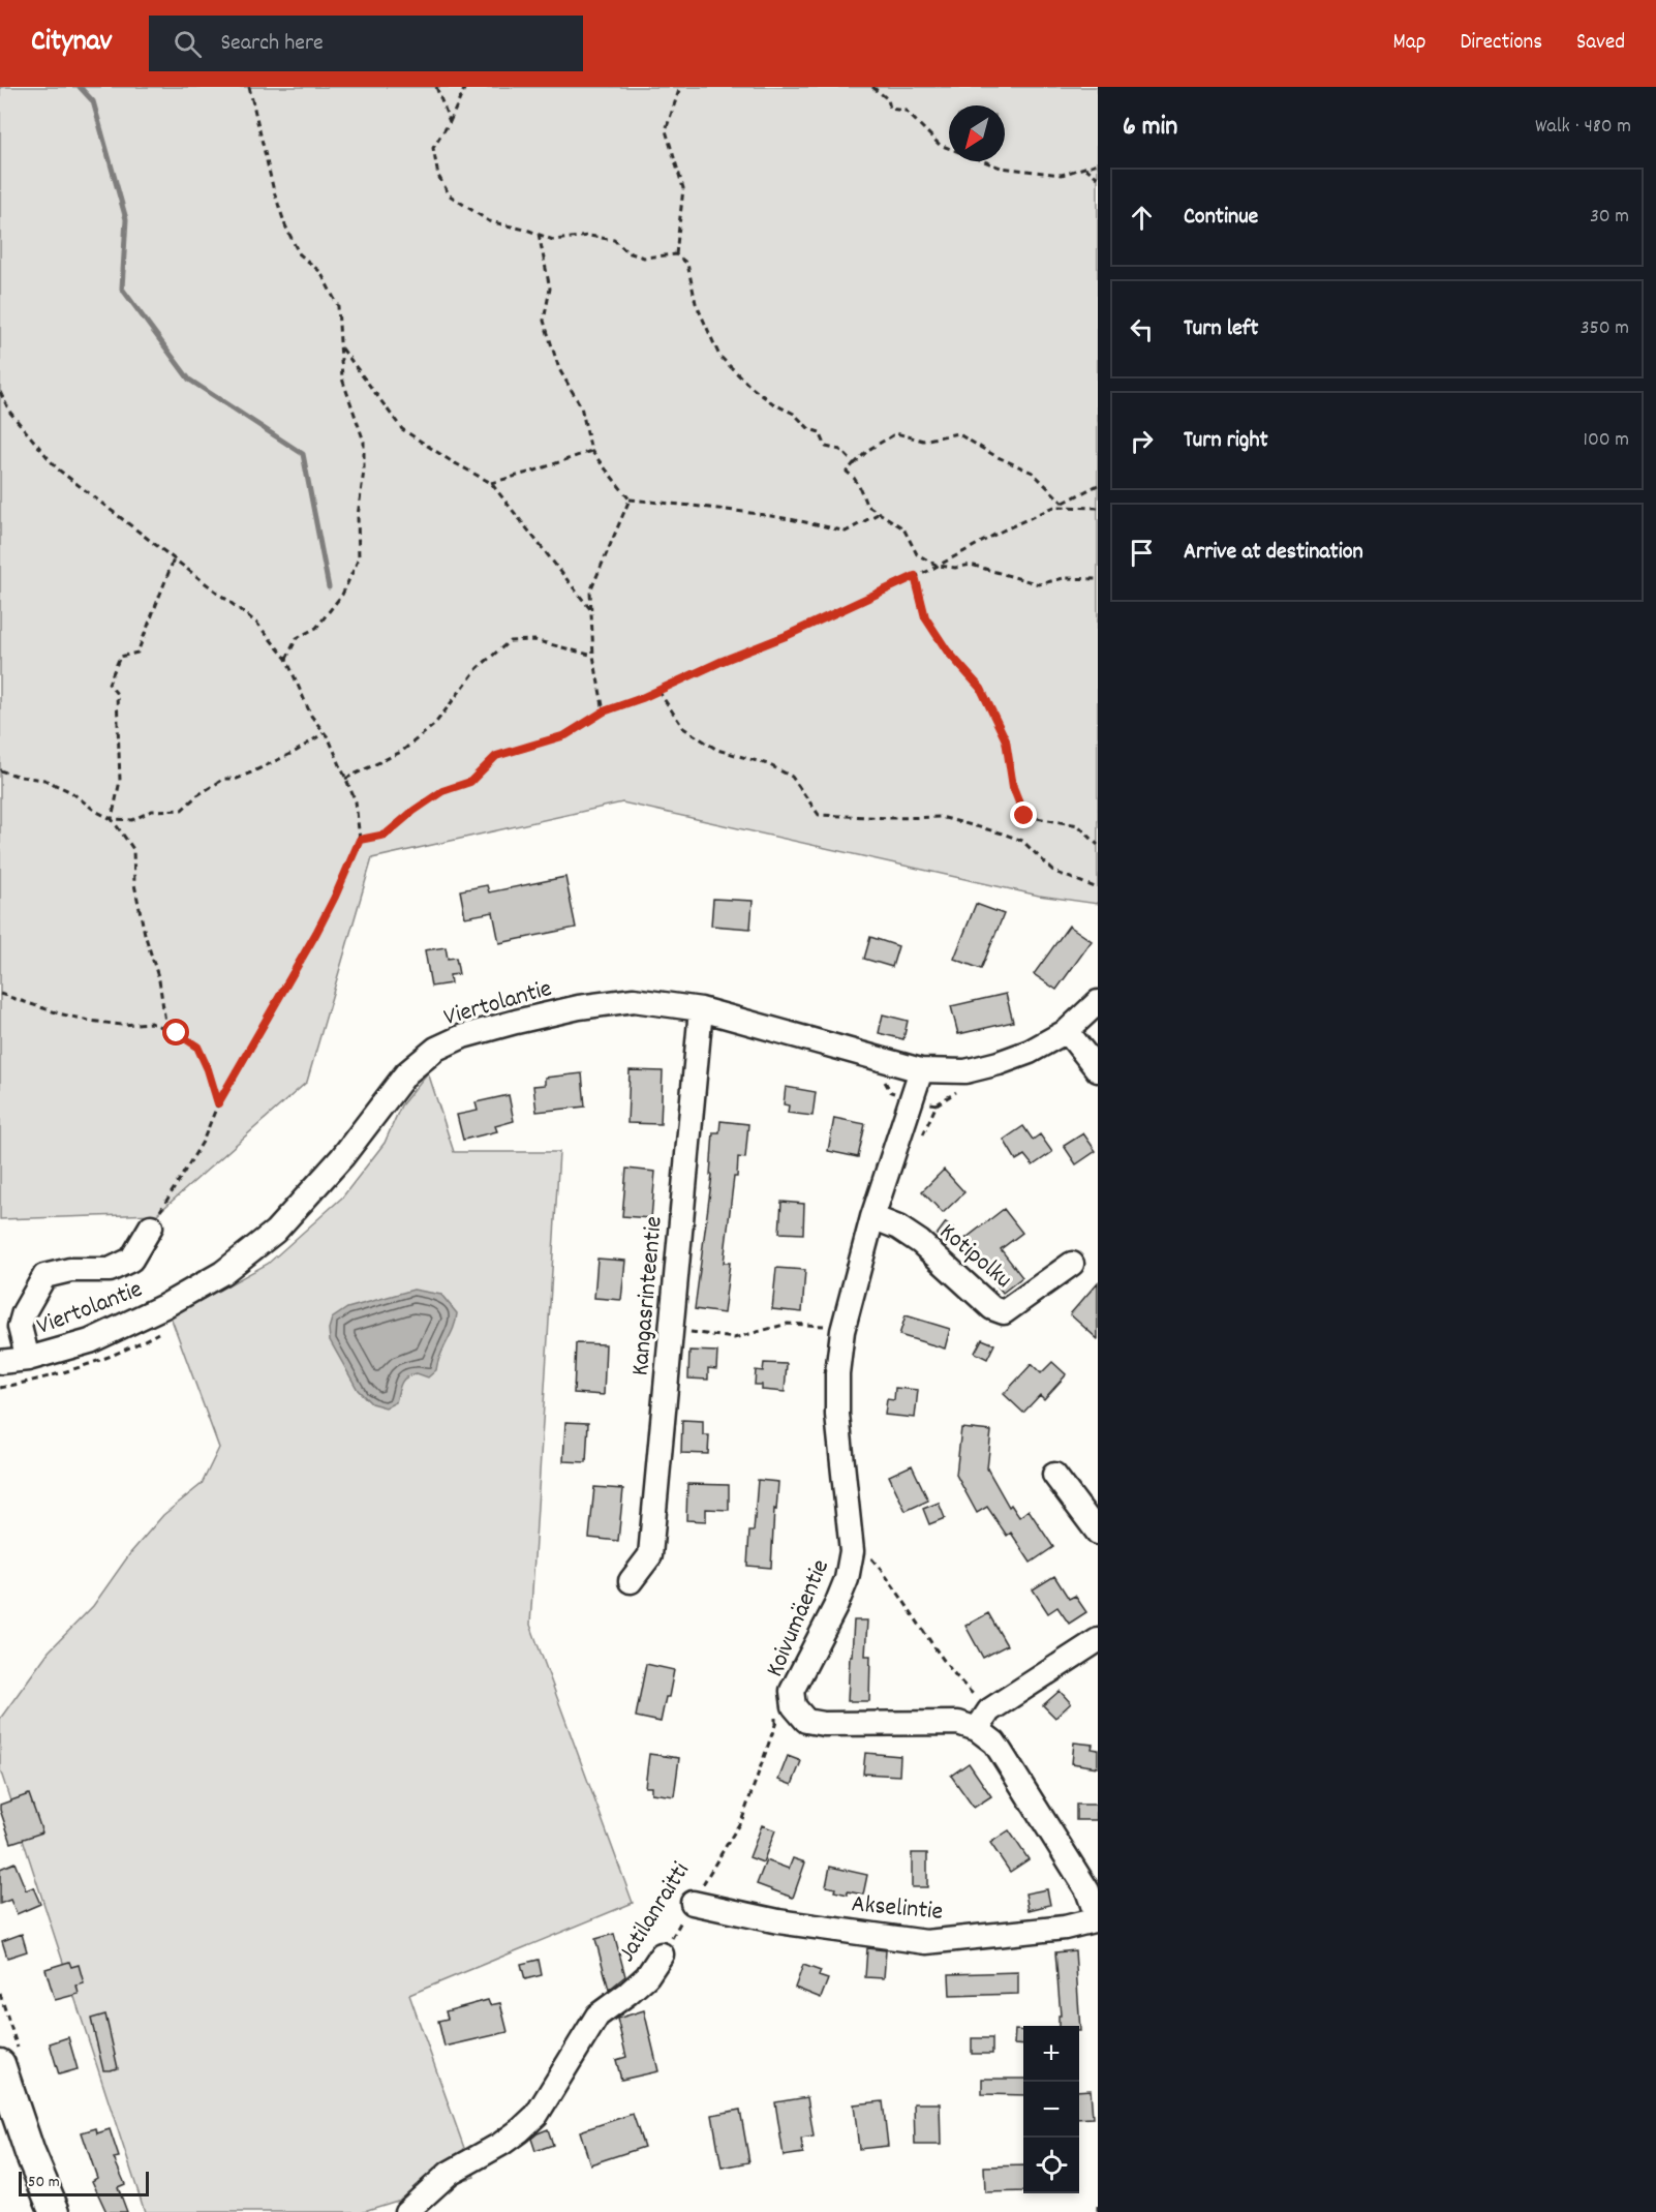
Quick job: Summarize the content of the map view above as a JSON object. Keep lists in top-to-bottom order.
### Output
{
  "streets": {
    "street": [
      "Viertolantie",
      "Kotipolku",
      "Kangasrinteentie",
      "Koivumäentie",
      "Akselintie",
      "Jatilanraitti"
    ]
  },
  "crossings": [
    ["Viertolantie", "Kangasrinteentie"],
    ["Viertolantie", "Koivumäentie"],
    ["Kotipolku", "Koivumäentie"],
    ["Koivumäentie", "Jatilanraitti"],
    ["Akselintie", "Jatilanraitti"]
  ],
  "scale_bar": "50 m",
  "north": "bottom left",
  "page": {
    "header": "Citynav",
    "search": "Search here",
    "nav": ["Map", "Directions", "Saved"],
    "heading": ["6 min", "Walk · 480 m"],
    "list": [
      ["Continue", "30 m"],
      ["Turn left", "350 m"],
      ["Turn right", "100 m"],
      "Arrive at destination"
    ],
    "map_buttons": ["+", "−"],
    "scale": "50 m"
  }
}
